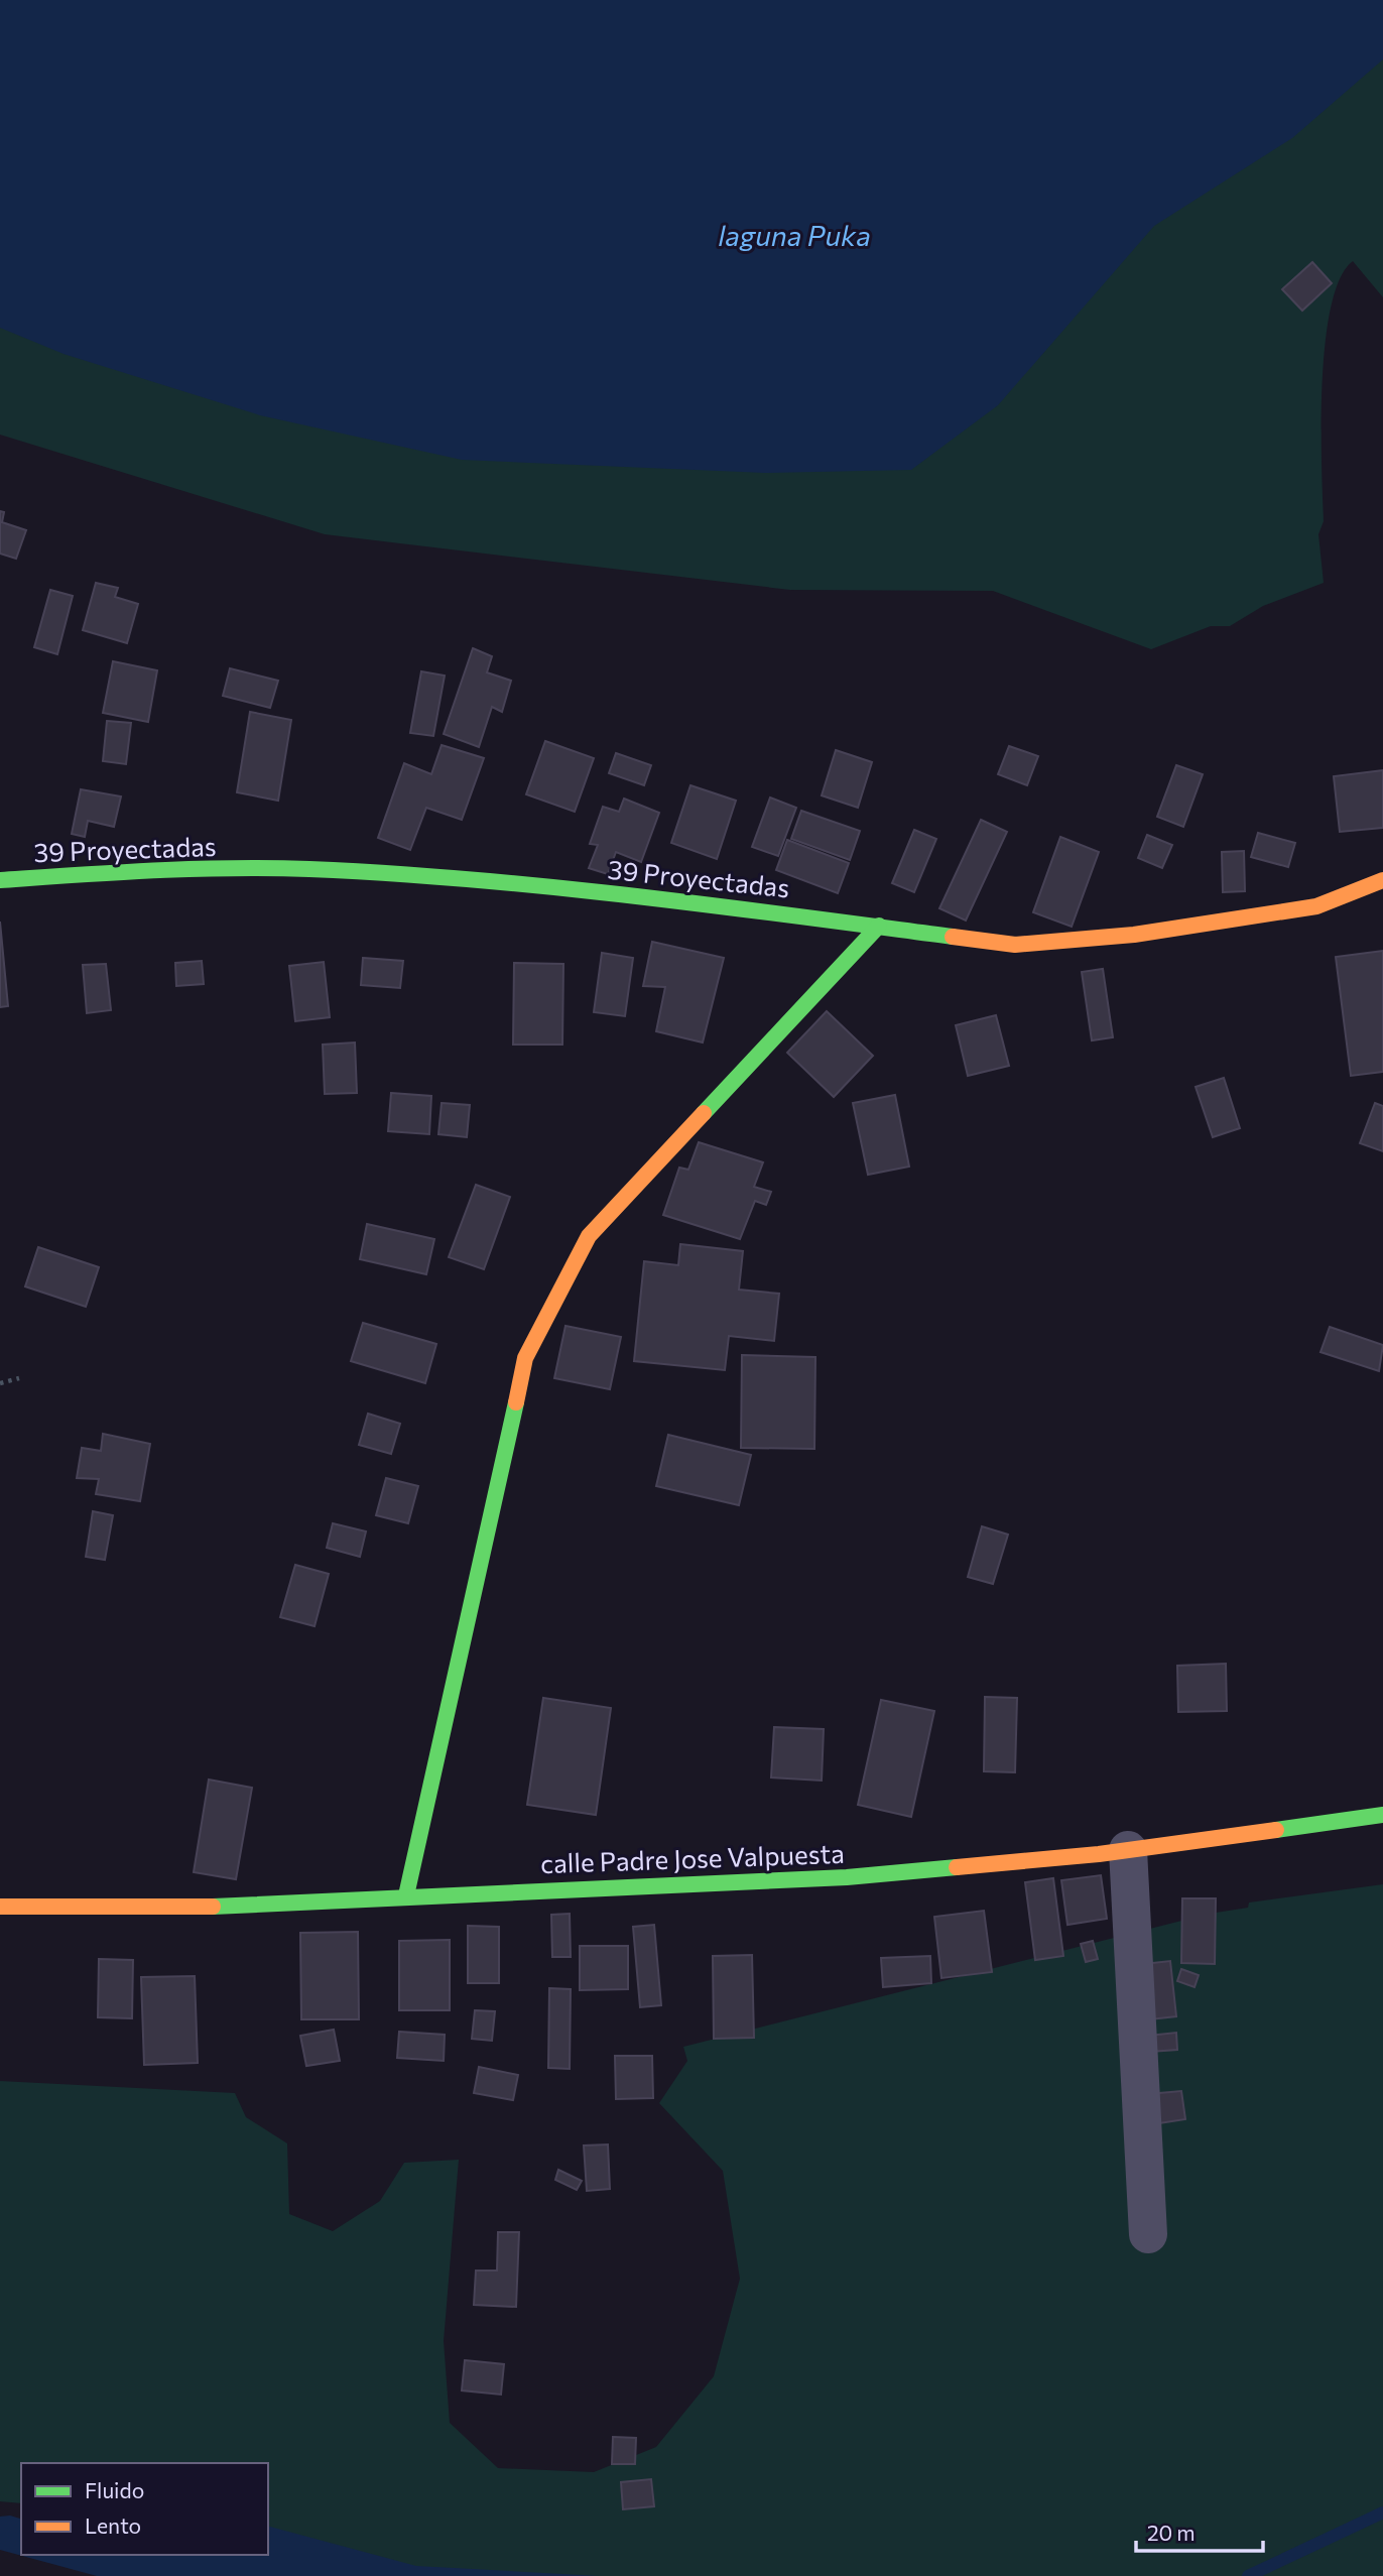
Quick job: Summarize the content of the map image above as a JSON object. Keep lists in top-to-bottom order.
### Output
{
  "streets": {
    "street": ["39 Proyectadas", "calle Padre Jose Valpuesta"]
  },
  "water": ["laguna Puka"],
  "legend": ["Fluido", "Lento"],
  "scale_bar": "20 m"
}
